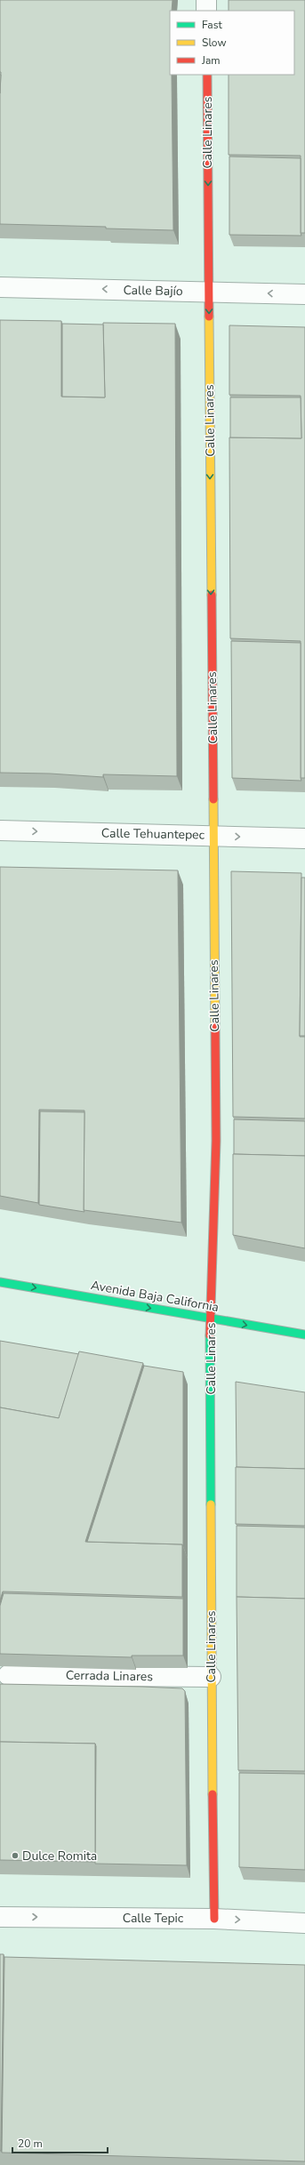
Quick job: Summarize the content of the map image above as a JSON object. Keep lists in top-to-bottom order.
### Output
{
  "streets": {
    "street": [
      "Calle Linares",
      "Calle Bajío",
      "Calle Tehuantepec",
      "Avenida Baja California",
      "Cerrada Linares",
      "Calle Tepic"
    ]
  },
  "crossings": [
    ["Calle Linares", "Calle Bajío"],
    ["Calle Linares", "Calle Tehuantepec"],
    ["Calle Linares", "Avenida Baja California"],
    ["Calle Linares", "Cerrada Linares"],
    ["Calle Linares", "Calle Tepic"]
  ],
  "one_way": [
    "Calle Linares",
    "Calle Bajío",
    "Calle Tehuantepec",
    "Avenida Baja California",
    "Calle Tepic"
  ],
  "places": ["Dulce Romita"],
  "legend": ["Fast", "Slow", "Jam"],
  "scale_bar": "20 m"
}
